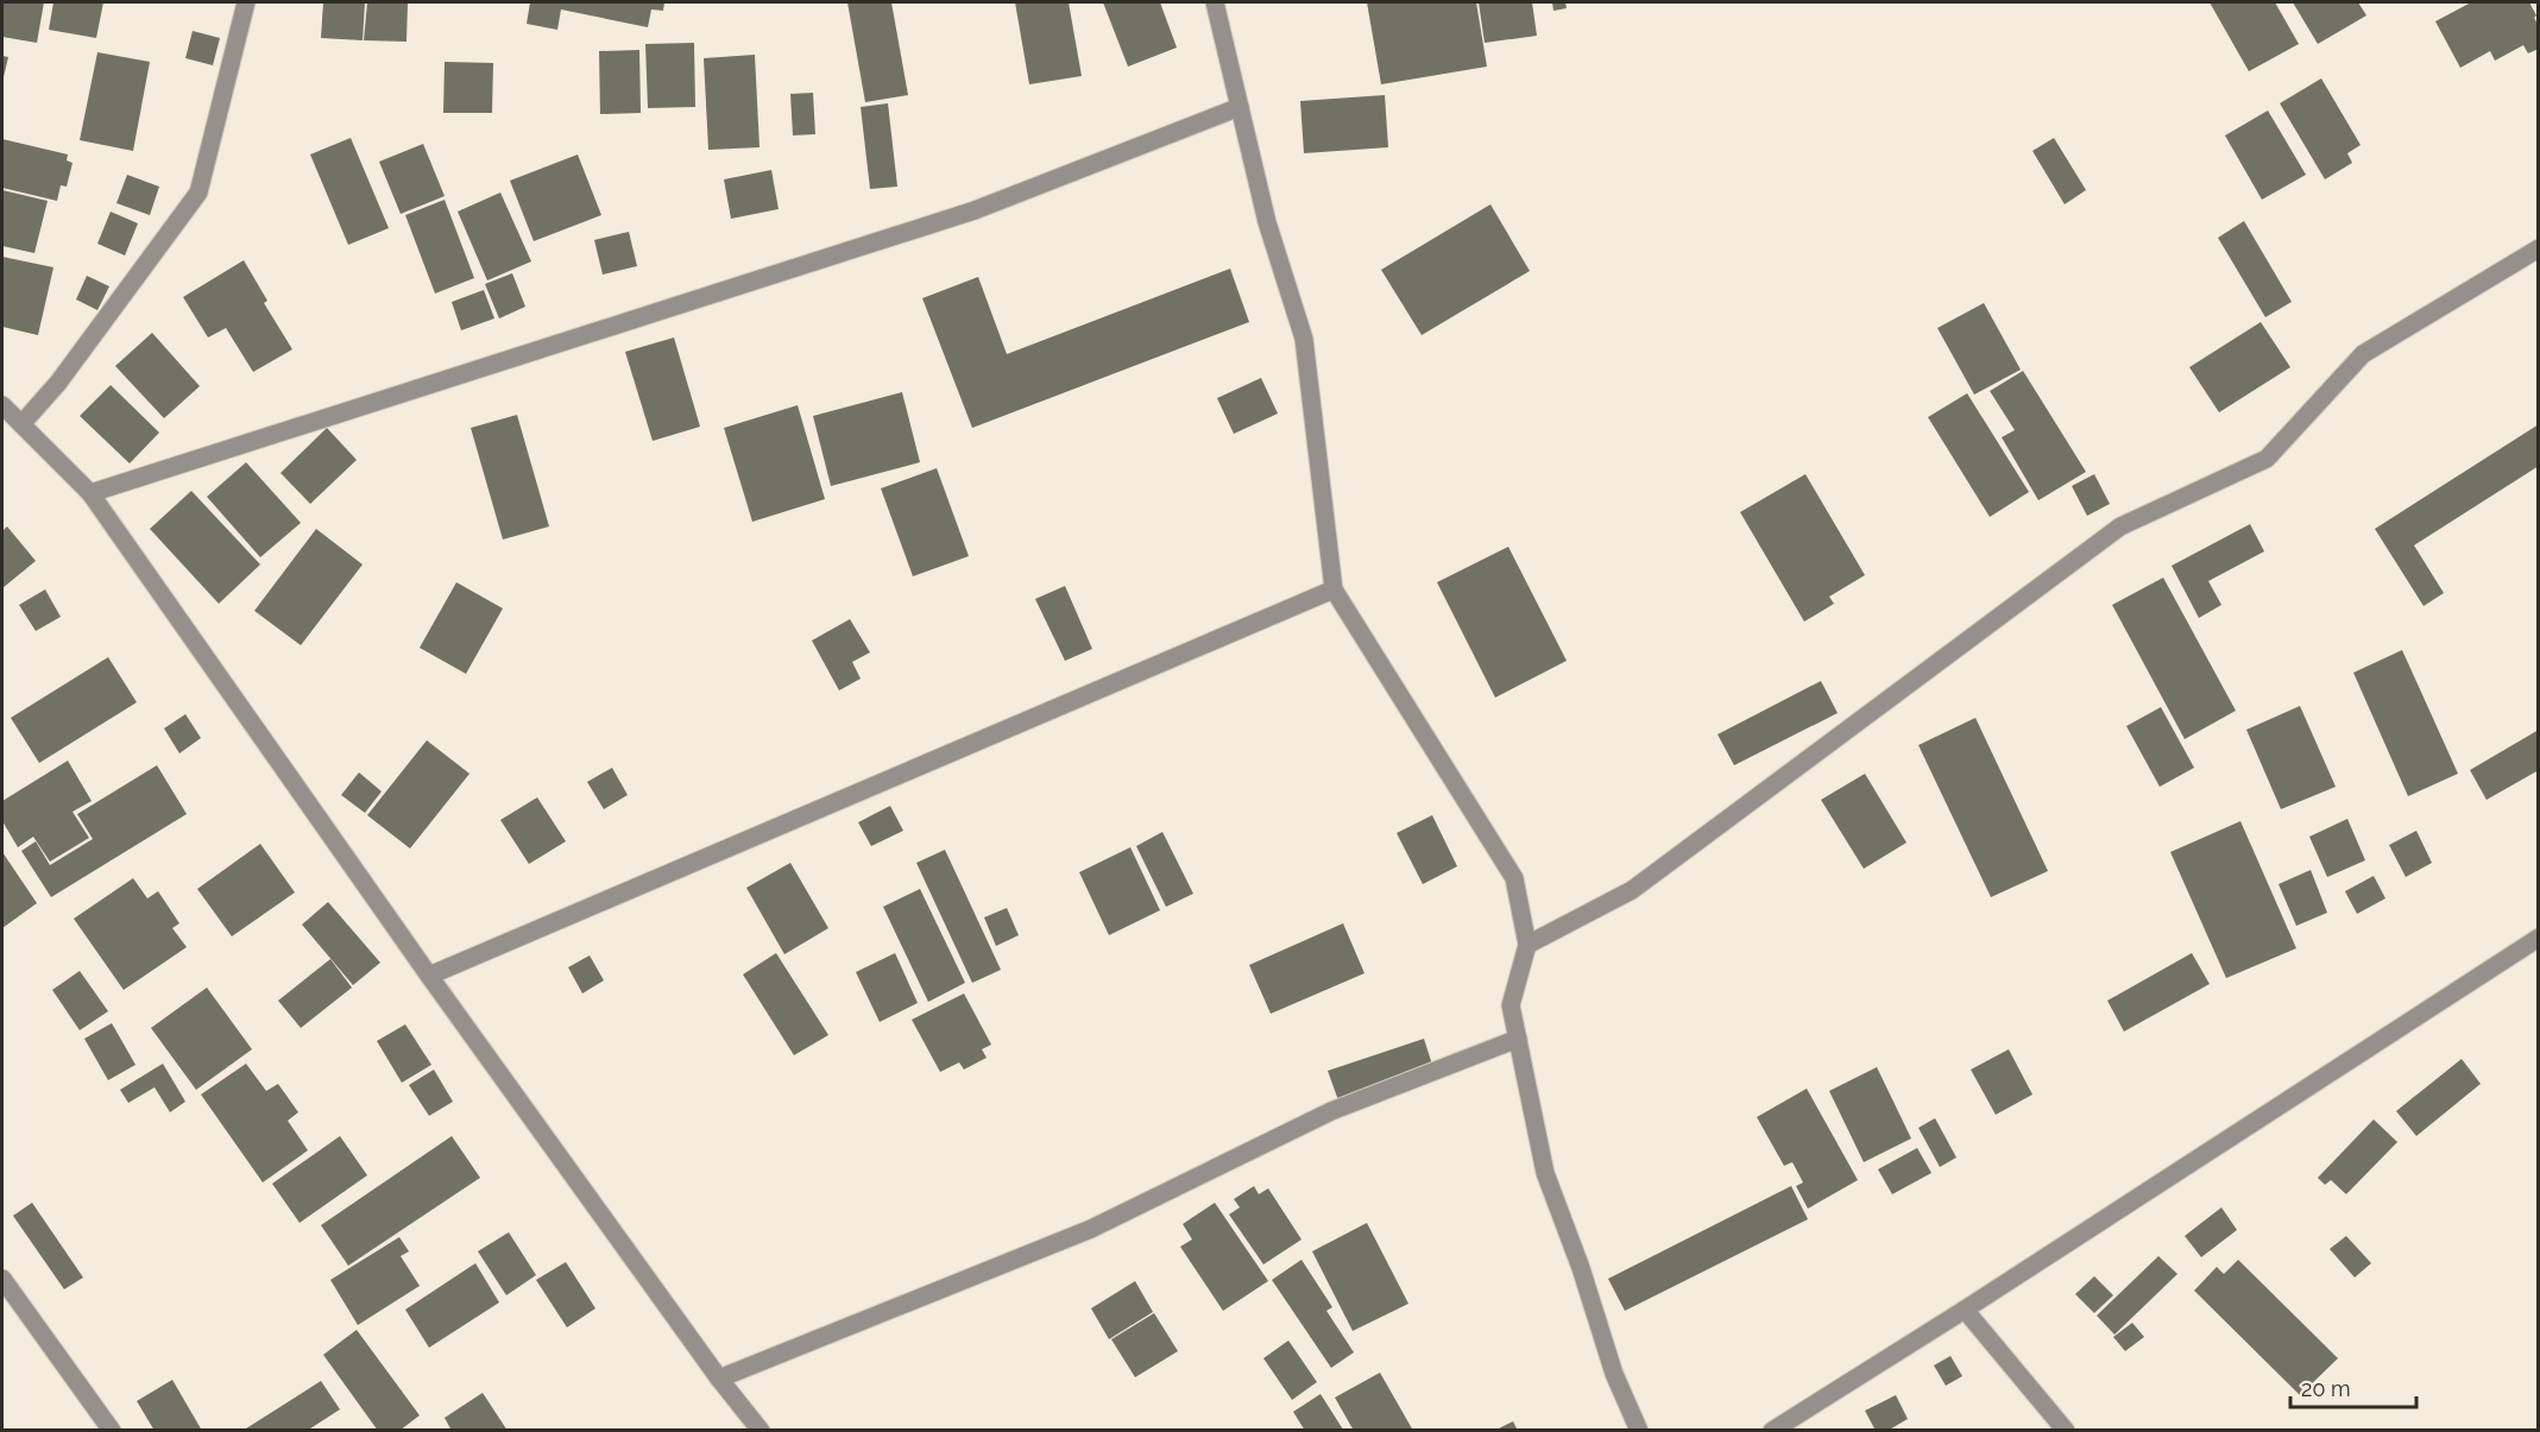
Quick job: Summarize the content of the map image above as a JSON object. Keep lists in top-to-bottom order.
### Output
{
  "scale_bar": "20 m"
}
